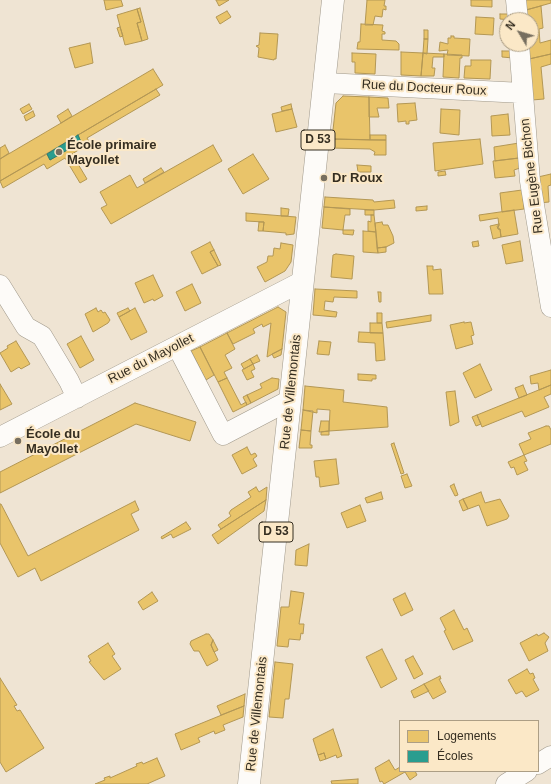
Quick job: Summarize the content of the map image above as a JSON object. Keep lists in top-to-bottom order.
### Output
{
  "streets": {
    "main road": ["D 53", "Rue de Villemontais"],
    "street": ["Rue du Docteur Roux", "Rue Eugène Bichon", "Rue du Mayollet"]
  },
  "crossings": [
    ["Rue du Docteur Roux", "Rue Eugène Bichon"],
    ["Rue du Docteur Roux", "Rue de Villemontais"],
    ["Rue du Mayollet", "Rue de Villemontais"]
  ],
  "places": ["École primaire Mayollet", "Dr Roux", "École du Mayollet"],
  "legend": ["Logements", "Écoles"],
  "north": "top left"
}
